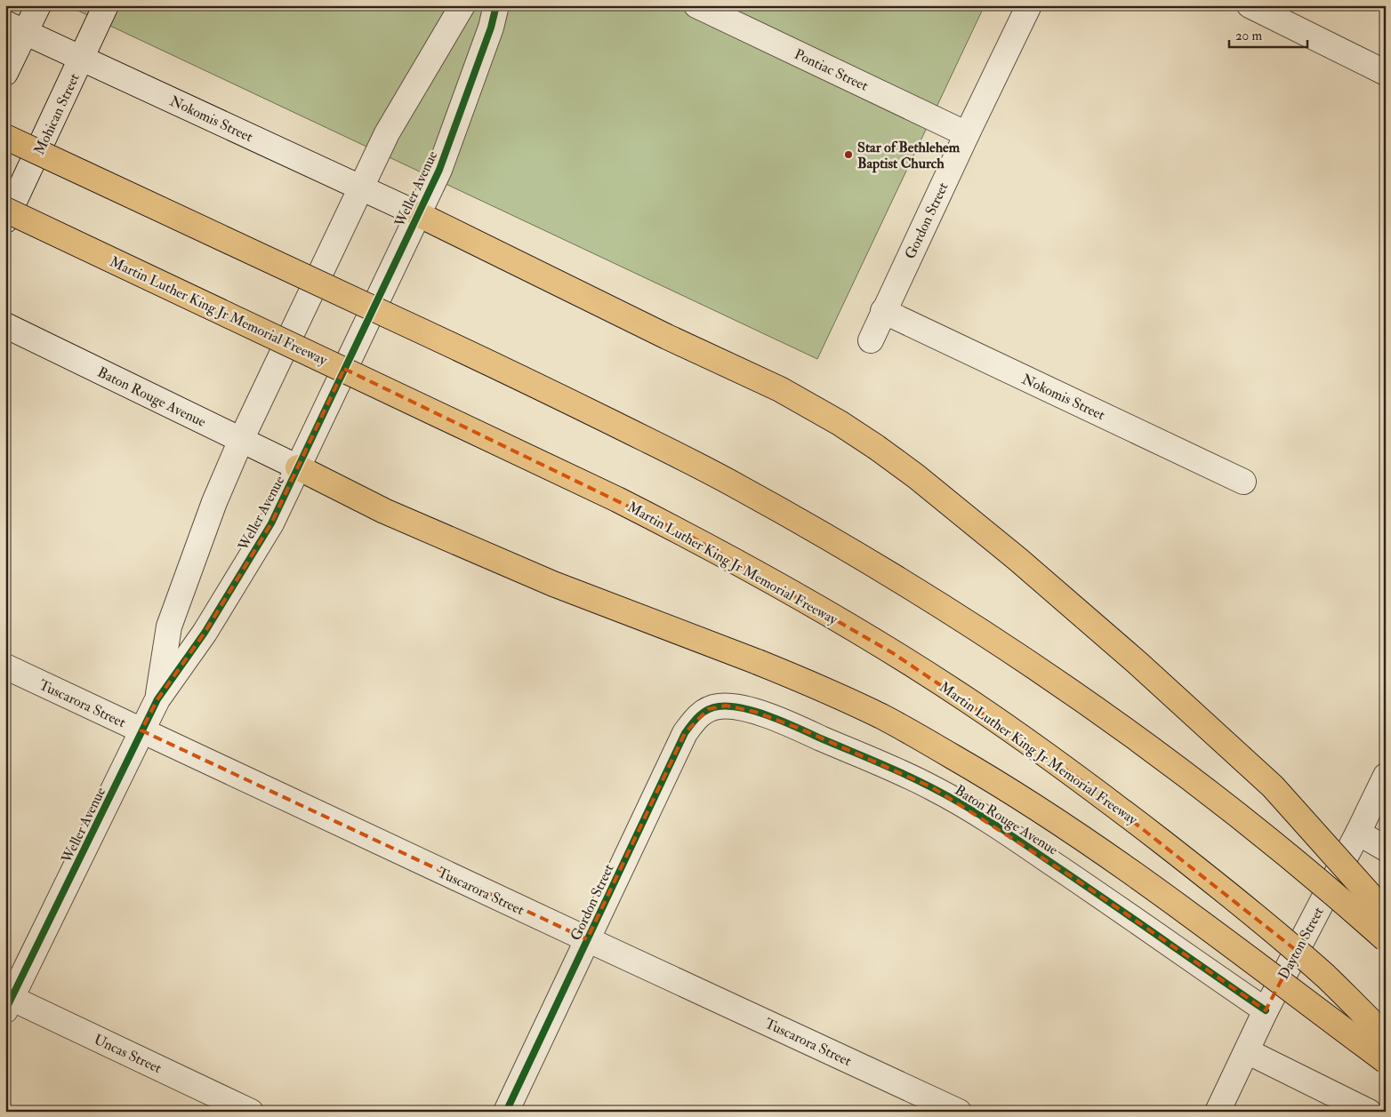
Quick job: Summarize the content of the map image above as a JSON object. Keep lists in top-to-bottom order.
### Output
{
  "streets": {
    "highway": ["Martin Luther King Jr Memorial Freeway"],
    "street": [
      "Pontiac Street",
      "Mohican Street",
      "Nokomis Street",
      "Weller Avenue",
      "Gordon Street",
      "Baton Rouge Avenue",
      "Tuscarora Street",
      "Dayton Street",
      "Uncas Street"
    ]
  },
  "crossings": [
    ["Pontiac Street", "Gordon Street"],
    ["Mohican Street", "Nokomis Street"],
    ["Nokomis Street", "Weller Avenue"],
    ["Nokomis Street", "Gordon Street"],
    ["Weller Avenue", "Baton Rouge Avenue"],
    ["Weller Avenue", "Tuscarora Street"],
    ["Weller Avenue", "Uncas Street"],
    ["Gordon Street", "Baton Rouge Avenue"],
    ["Gordon Street", "Tuscarora Street"],
    ["Baton Rouge Avenue", "Dayton Street"]
  ],
  "places": ["Star of Bethlehem Baptist Church"],
  "scale_bar": "20 m"
}
